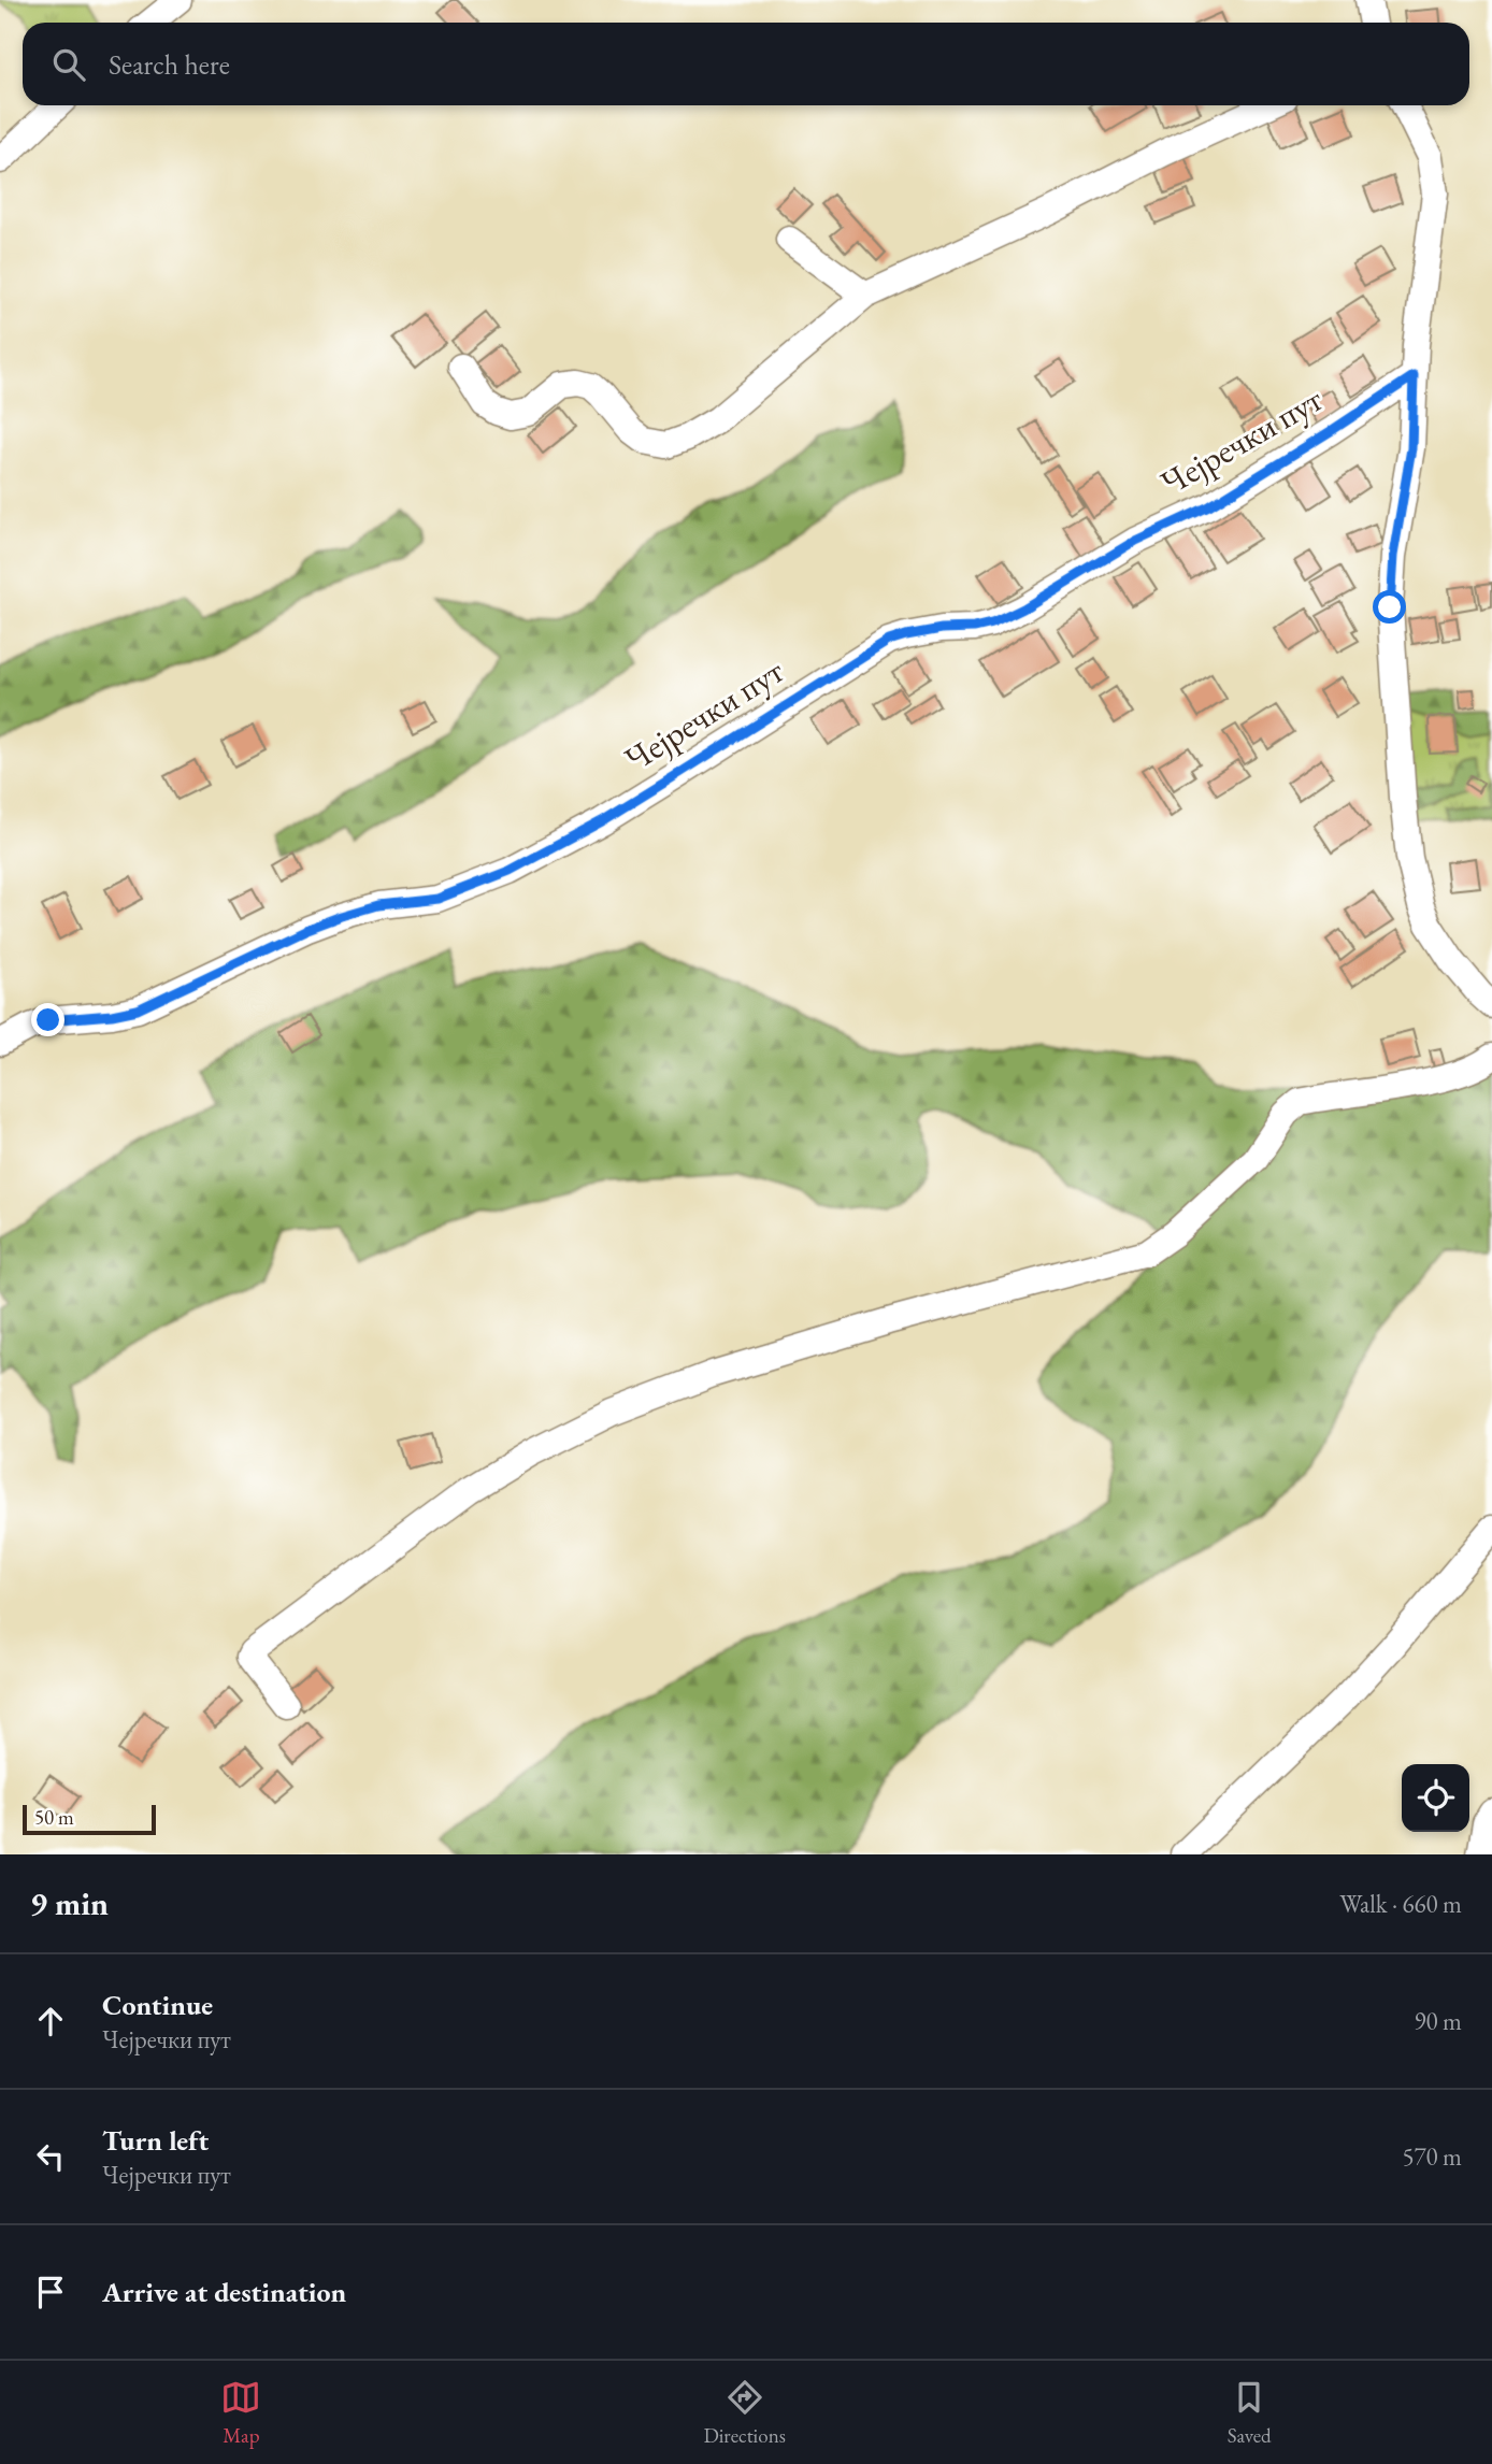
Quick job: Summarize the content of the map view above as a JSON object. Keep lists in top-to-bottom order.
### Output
{
  "streets": {
    "street": ["Чејречки пут"]
  },
  "scale_bar": "50 m",
  "page": {
    "search": "Search here",
    "scale": "50 m",
    "heading": ["9 min", "Walk · 660 m"],
    "list": [
      ["Continue", "Чејречки пут", "90 m"],
      ["Turn left", "Чејречки пут", "570 m"],
      "Arrive at destination"
    ],
    "nav": ["Map", "Directions", "Saved"]
  }
}
